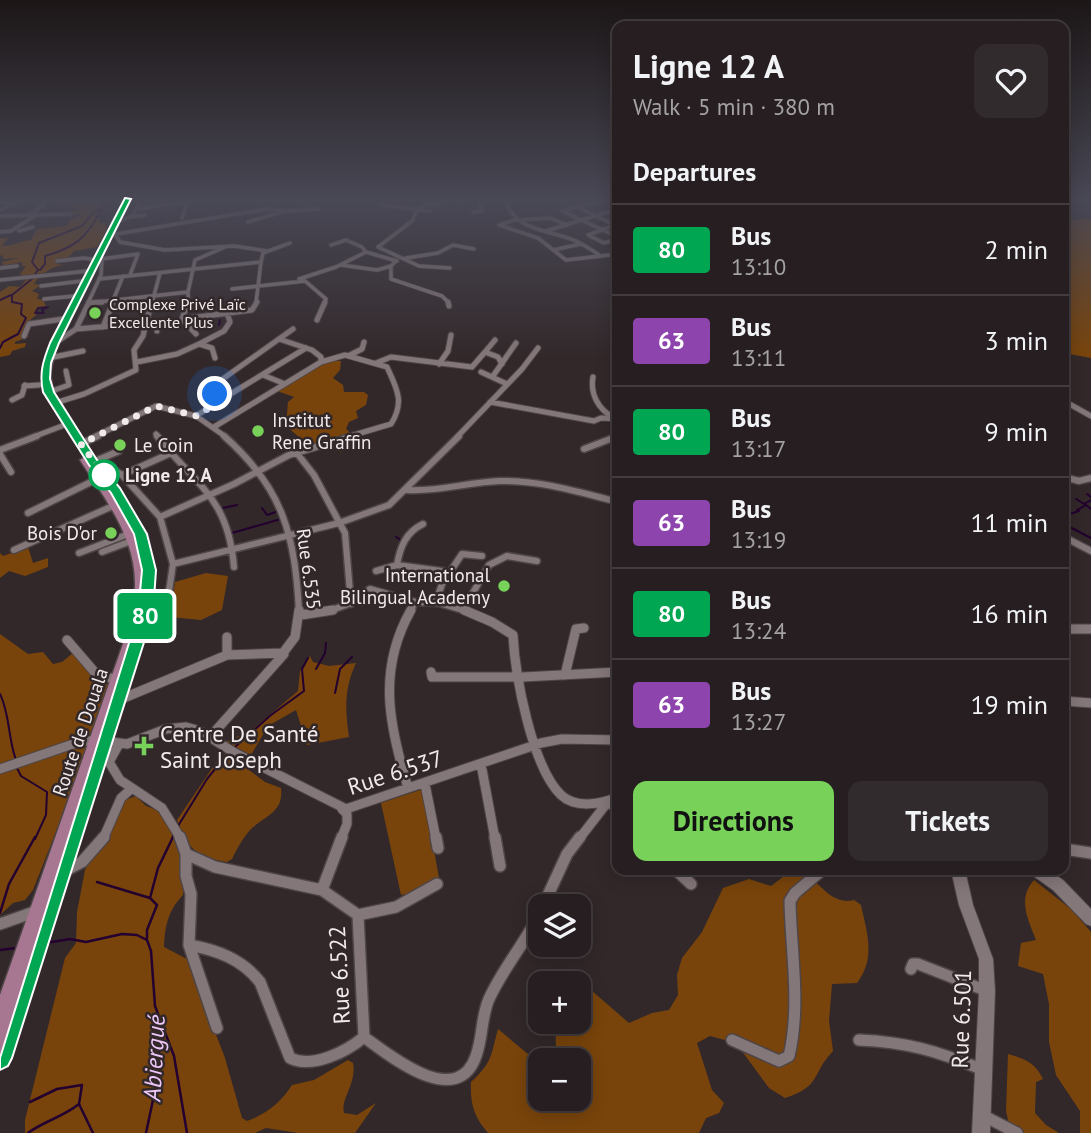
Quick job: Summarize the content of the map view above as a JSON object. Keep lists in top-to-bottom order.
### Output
{
  "streets": {
    "main road": ["Route de Douala"],
    "street": [
      "Rue 6.535",
      "Rue 6.537",
      "Rue 6.522",
      "Rue 6.501"
    ]
  },
  "crossings": [
    ["Rue 6.535", "Rue 6.537"],
    ["Route de Douala", "Rue 6.537"]
  ],
  "water": ["Abiergué"],
  "places": {
    "other": [
      "Complexe Privé Laïc Excellente Plus",
      "Institut Rene Graffin",
      "Le Coin",
      "Ligne 12 A",
      "Bois D'or",
      "International Bilingual Academy"
    ],
    "health": ["Centre De Santé Saint Joseph"]
  },
  "lines": ["bus line 80"],
  "page": {
    "on_map": "80",
    "heading": [
      ["Ligne 12 A", "Walk · 5 min · 380 m"],
      "Departures"
    ],
    "list": [
      {
        "mark": "80",
        "name": "Bus",
        "note": "13:10",
        "value": "2 min"
      },
      {
        "mark": "63",
        "name": "Bus",
        "note": "13:11",
        "value": "3 min"
      },
      {
        "mark": "80",
        "name": "Bus",
        "note": "13:17",
        "value": "9 min"
      },
      {
        "mark": "63",
        "name": "Bus",
        "note": "13:19",
        "value": "11 min"
      },
      {
        "mark": "80",
        "name": "Bus",
        "note": "13:24",
        "value": "16 min"
      },
      {
        "mark": "63",
        "name": "Bus",
        "note": "13:27",
        "value": "19 min"
      }
    ],
    "buttons": ["Directions", "Tickets"],
    "map_buttons": ["+", "−"]
  }
}
